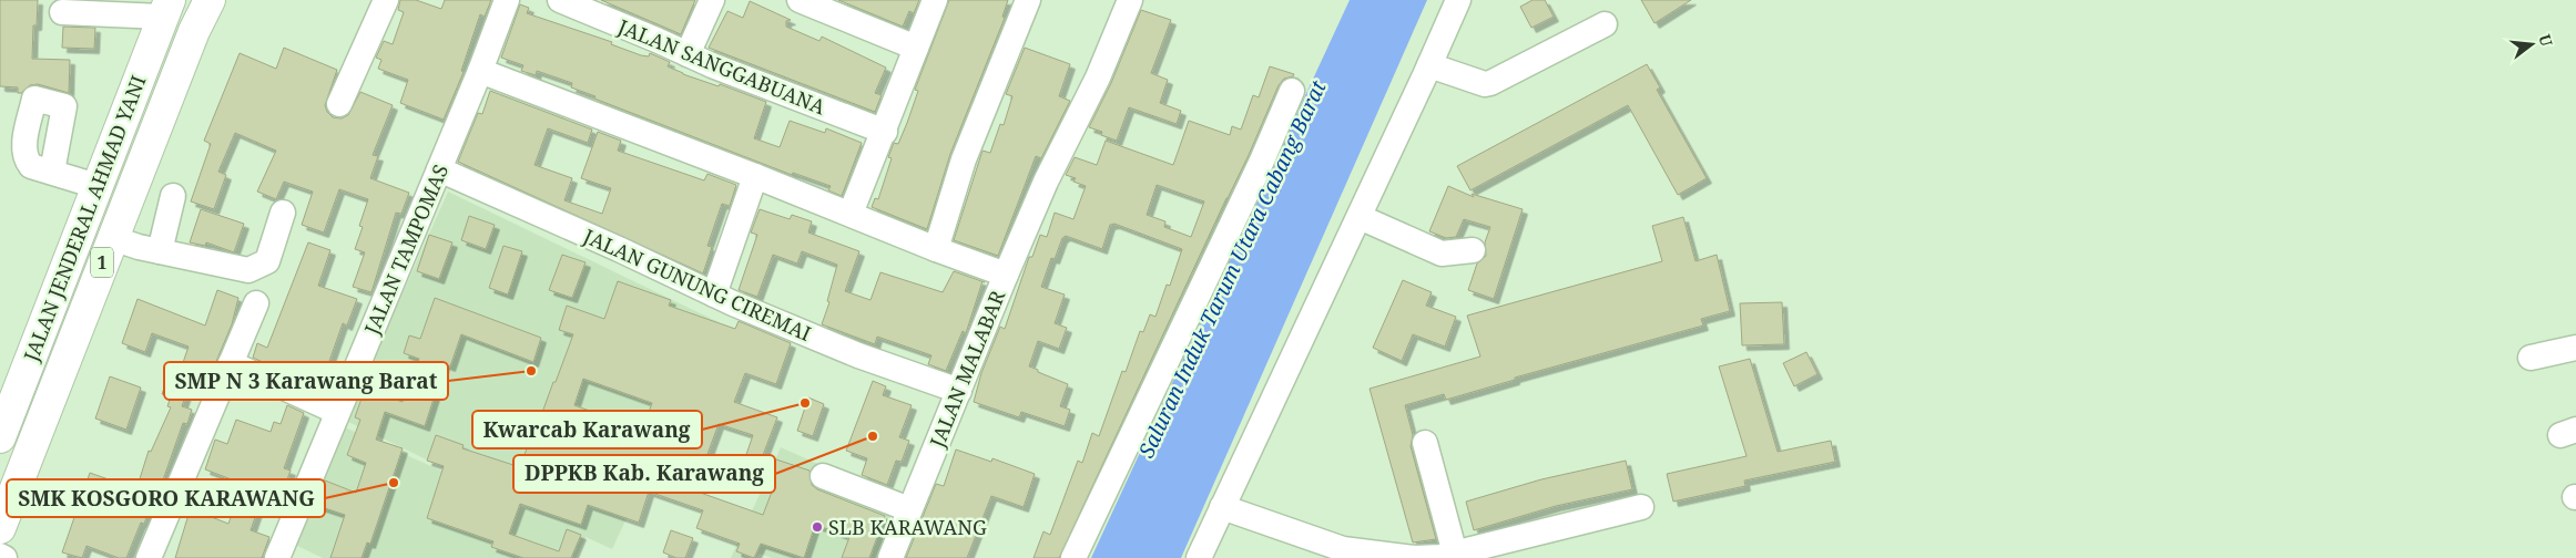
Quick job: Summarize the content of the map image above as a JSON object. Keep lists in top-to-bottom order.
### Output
{
  "streets": {
    "main road": ["JALAN JENDERAL AHMAD YANI", "1"],
    "street": [
      "JALAN SANGGABUANA",
      "JALAN TAMPOMAS",
      "JALAN GUNUNG CIREMAI",
      "JALAN MALABAR"
    ]
  },
  "crossings": [
    ["JALAN TAMPOMAS", "JALAN GUNUNG CIREMAI"],
    ["JALAN GUNUNG CIREMAI", "JALAN MALABAR"]
  ],
  "water": ["Saluran Induk Tarum Utara Cabang Barat"],
  "places": [
    "SMP N 3 Karawang Barat",
    "Kwarcab Karawang",
    "DPPKB Kab. Karawang",
    "SMK KOSGORO KARAWANG",
    "SLB KARAWANG"
  ],
  "north": "right"
}
